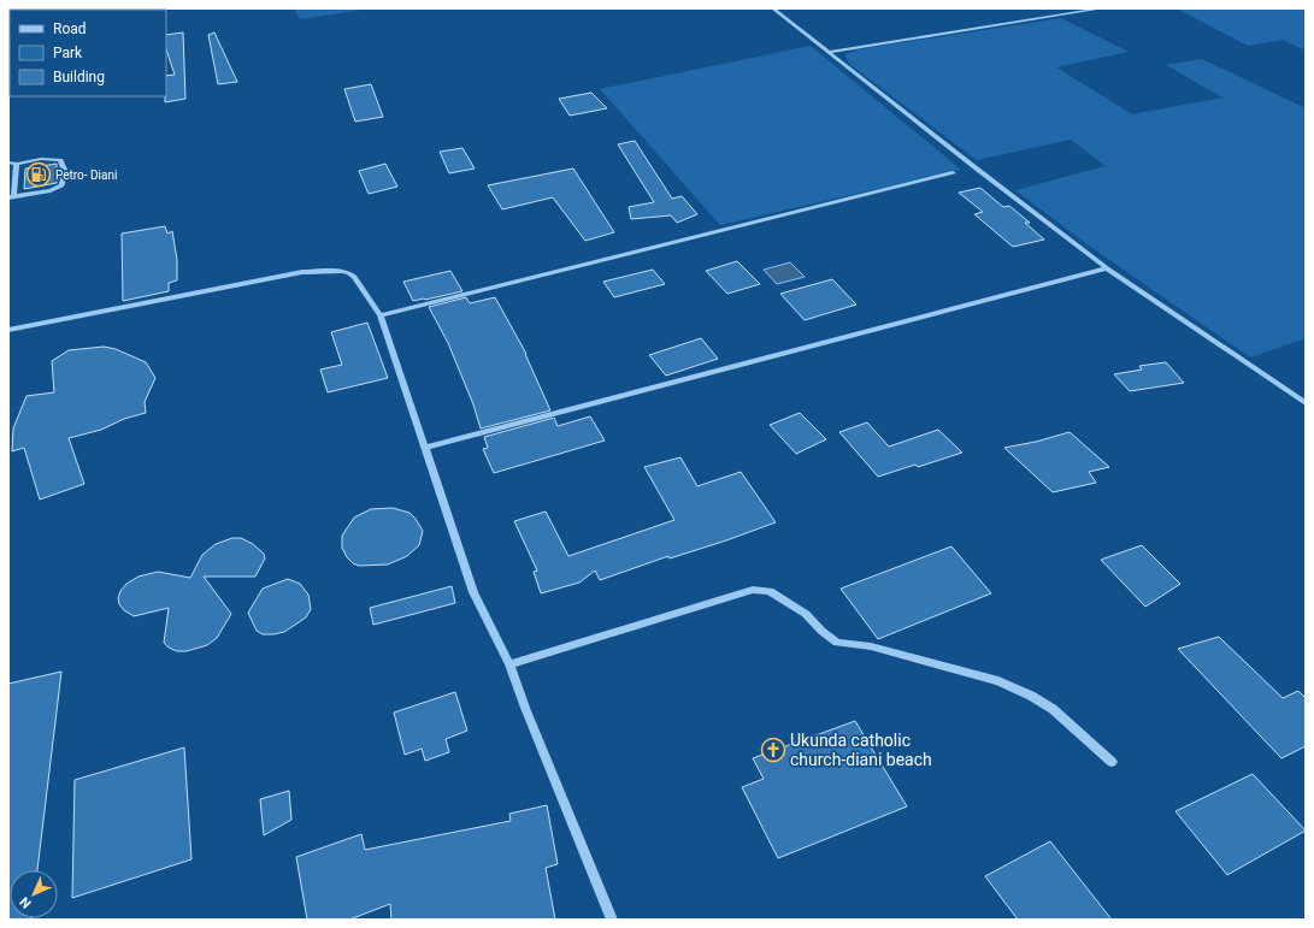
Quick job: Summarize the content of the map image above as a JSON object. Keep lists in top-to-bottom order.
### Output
{
  "places": {
    "fuel station": ["Petro- Diani"],
    "church": ["Ukunda catholic church-diani beach"]
  },
  "legend": ["Road", "Park", "Building"],
  "north": "bottom left"
}
